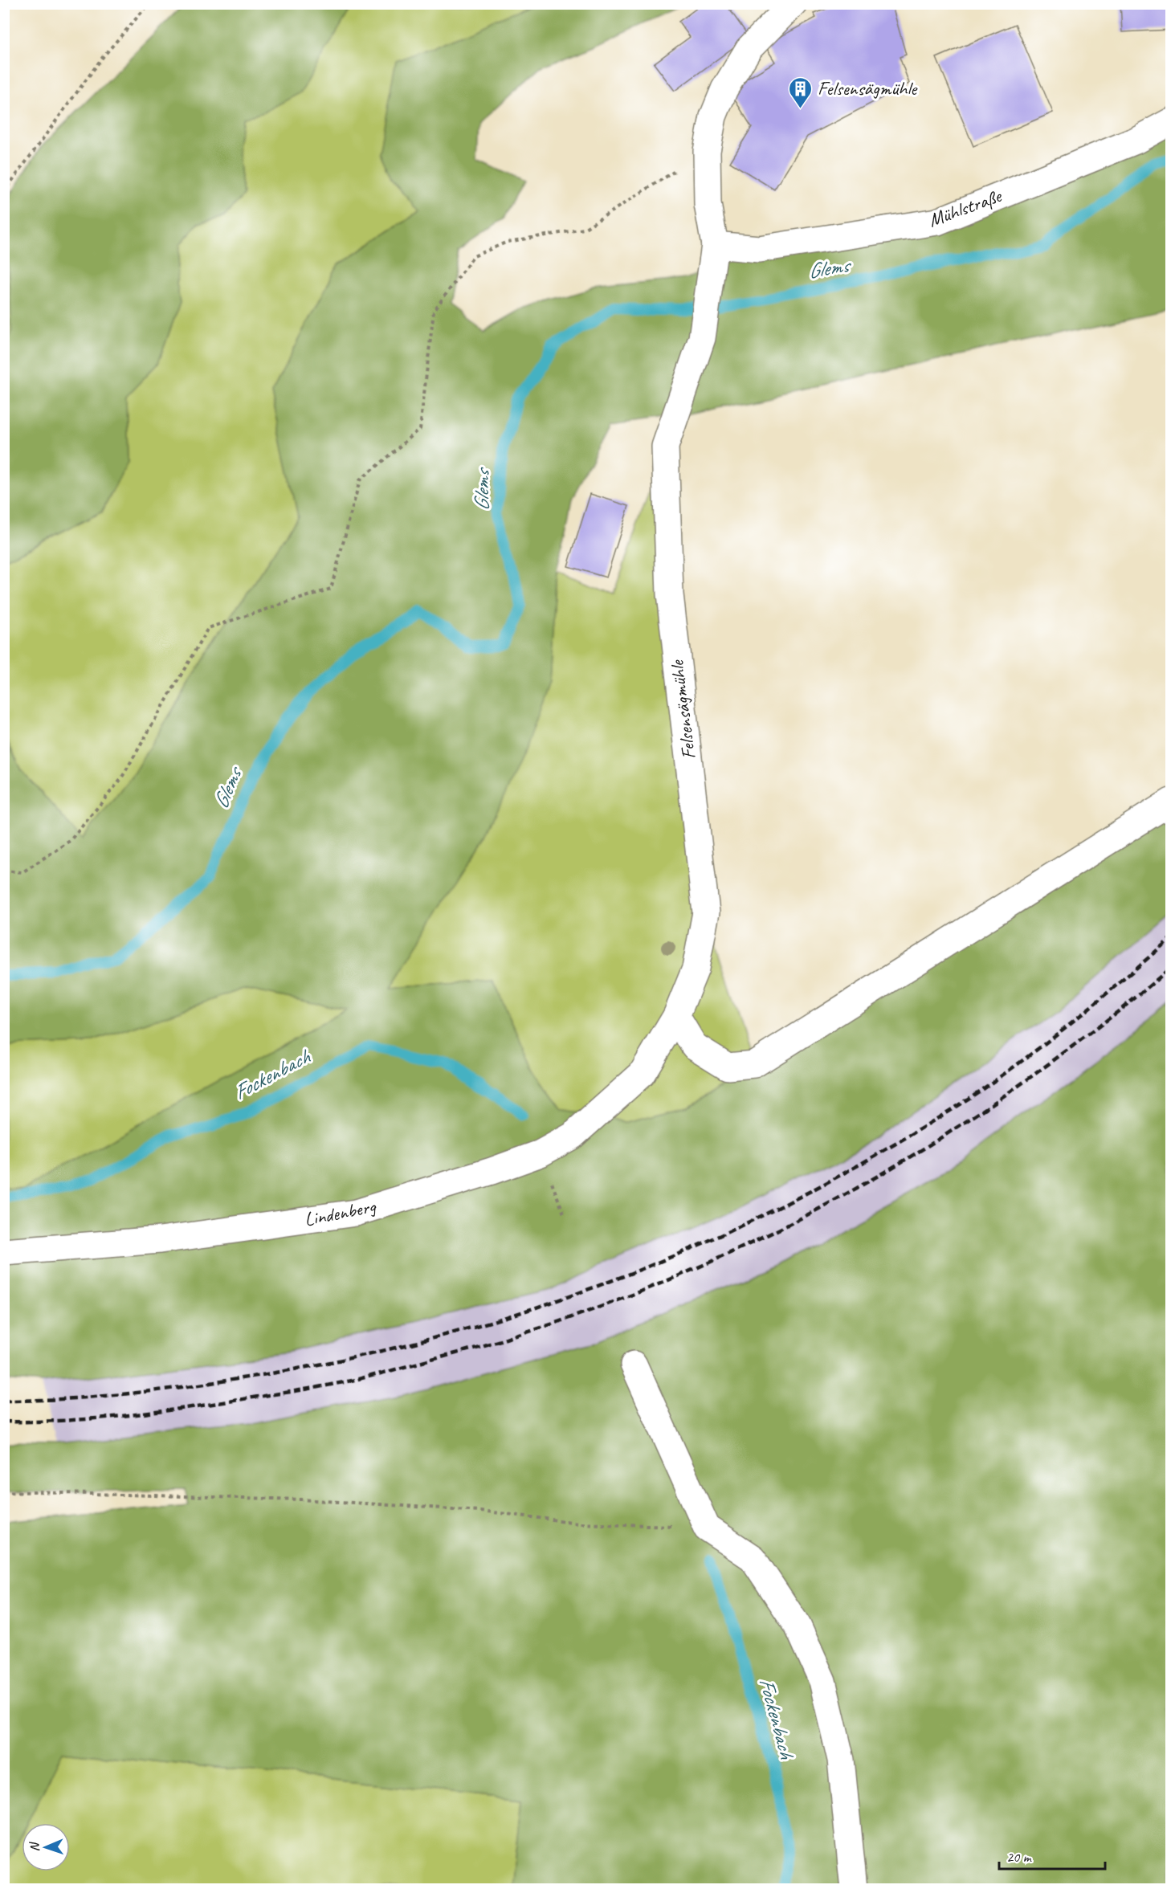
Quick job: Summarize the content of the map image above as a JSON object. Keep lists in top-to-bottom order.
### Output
{
  "streets": {
    "lane": ["Mühlstraße", "Felsensägmühle", "Lindenberg"]
  },
  "crossings": [
    ["Mühlstraße", "Felsensägmühle"],
    ["Felsensägmühle", "Lindenberg"]
  ],
  "water": ["Glems", "Fockenbach"],
  "places": {
    "building": ["Felsensägmühle"]
  },
  "scale_bar": "20 m",
  "north": "left"
}
